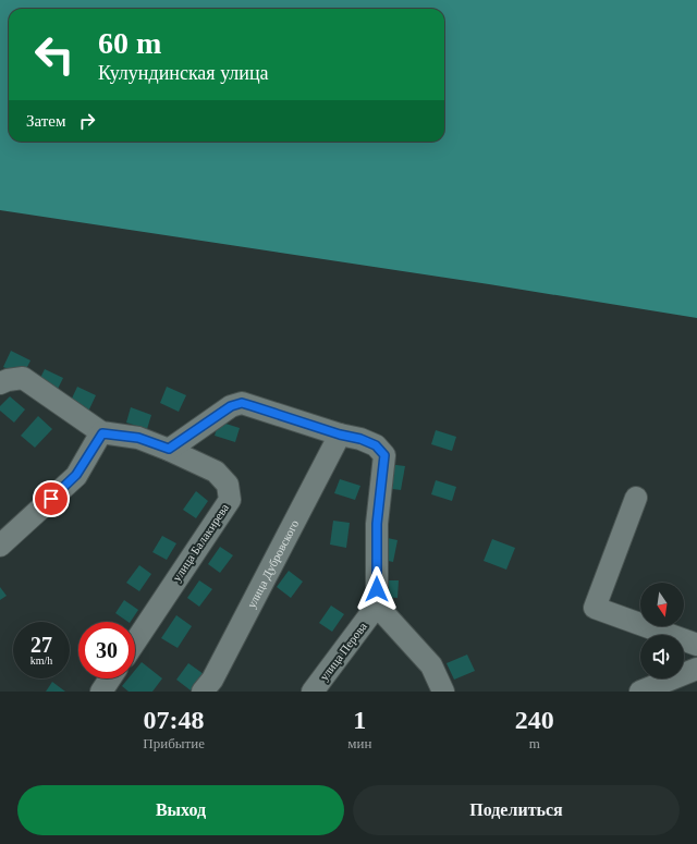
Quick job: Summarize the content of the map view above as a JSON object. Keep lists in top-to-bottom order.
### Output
{
  "streets": {
    "street": ["улица Балакирева", "улица Дубровского", "улица Перова"]
  },
  "north": "bottom",
  "page": {
    "turn": ["60 m", "Кулундинская улица"],
    "then": "Затем",
    "speed": "27 km/h",
    "limit": "30",
    "eta": [
      "07:48",
      "Прибытие",
      "1",
      "мин",
      "240",
      "m"
    ],
    "buttons": ["Выход", "Поделиться"]
  }
}
